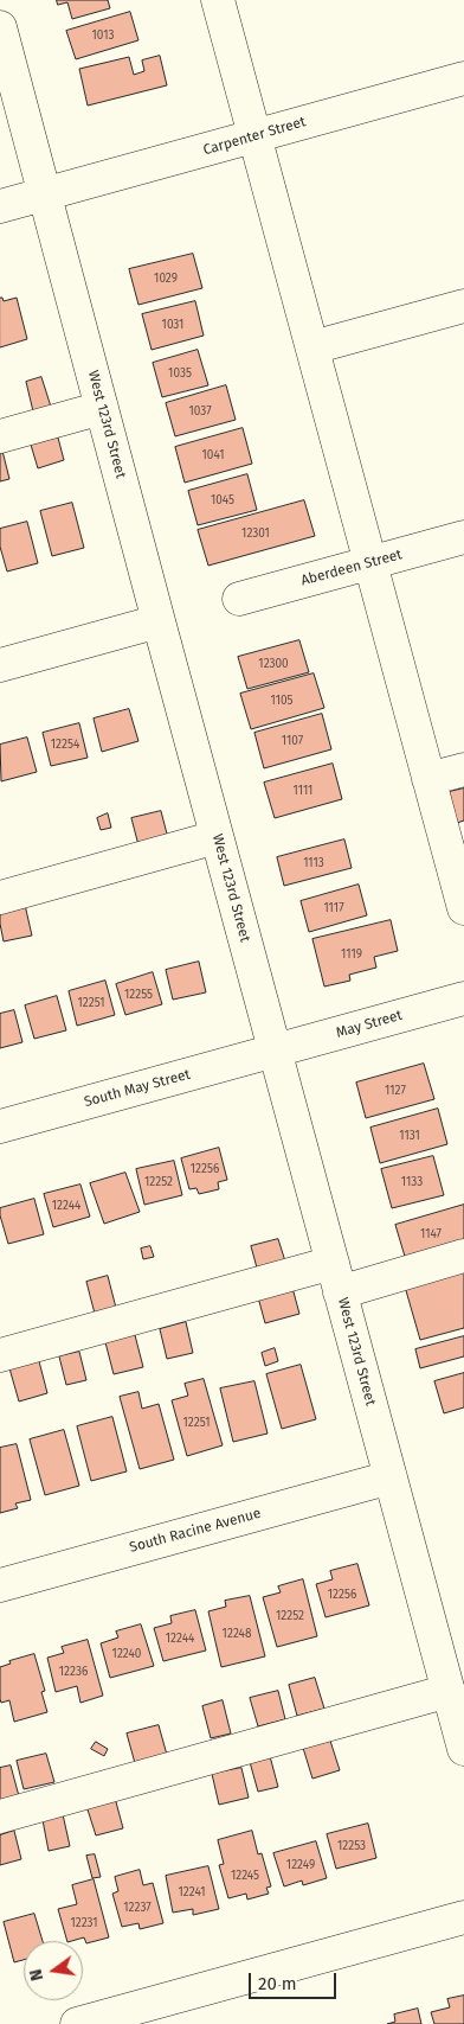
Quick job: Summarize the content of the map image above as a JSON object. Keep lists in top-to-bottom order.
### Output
{
  "streets": {
    "street": [
      "Carpenter Street",
      "West 123rd Street",
      "Aberdeen Street",
      "May Street",
      "South May Street",
      "South Racine Avenue"
    ]
  },
  "crossings": [
    ["Carpenter Street", "West 123rd Street"],
    ["West 123rd Street", "May Street"],
    ["West 123rd Street", "South May Street"],
    ["West 123rd Street", "South Racine Avenue"],
    ["May Street", "South May Street"]
  ],
  "house_numbers": [
    "1013",
    "1029",
    "1031",
    "1035",
    "1037",
    "1041",
    "1045",
    "12301",
    "12300",
    "1105",
    "1107",
    "12254",
    "1111",
    "1113",
    "1117",
    "1119",
    "12255",
    "12251",
    "1127",
    "1131",
    "12256",
    "12252",
    "1133",
    "12244",
    "1147",
    "12251",
    "12256",
    "12252",
    "12248",
    "12244",
    "12240",
    "12236",
    "12253",
    "12249",
    "12245",
    "12241",
    "12237",
    "12231"
  ],
  "scale_bar": "20 m",
  "north": "left"
}
